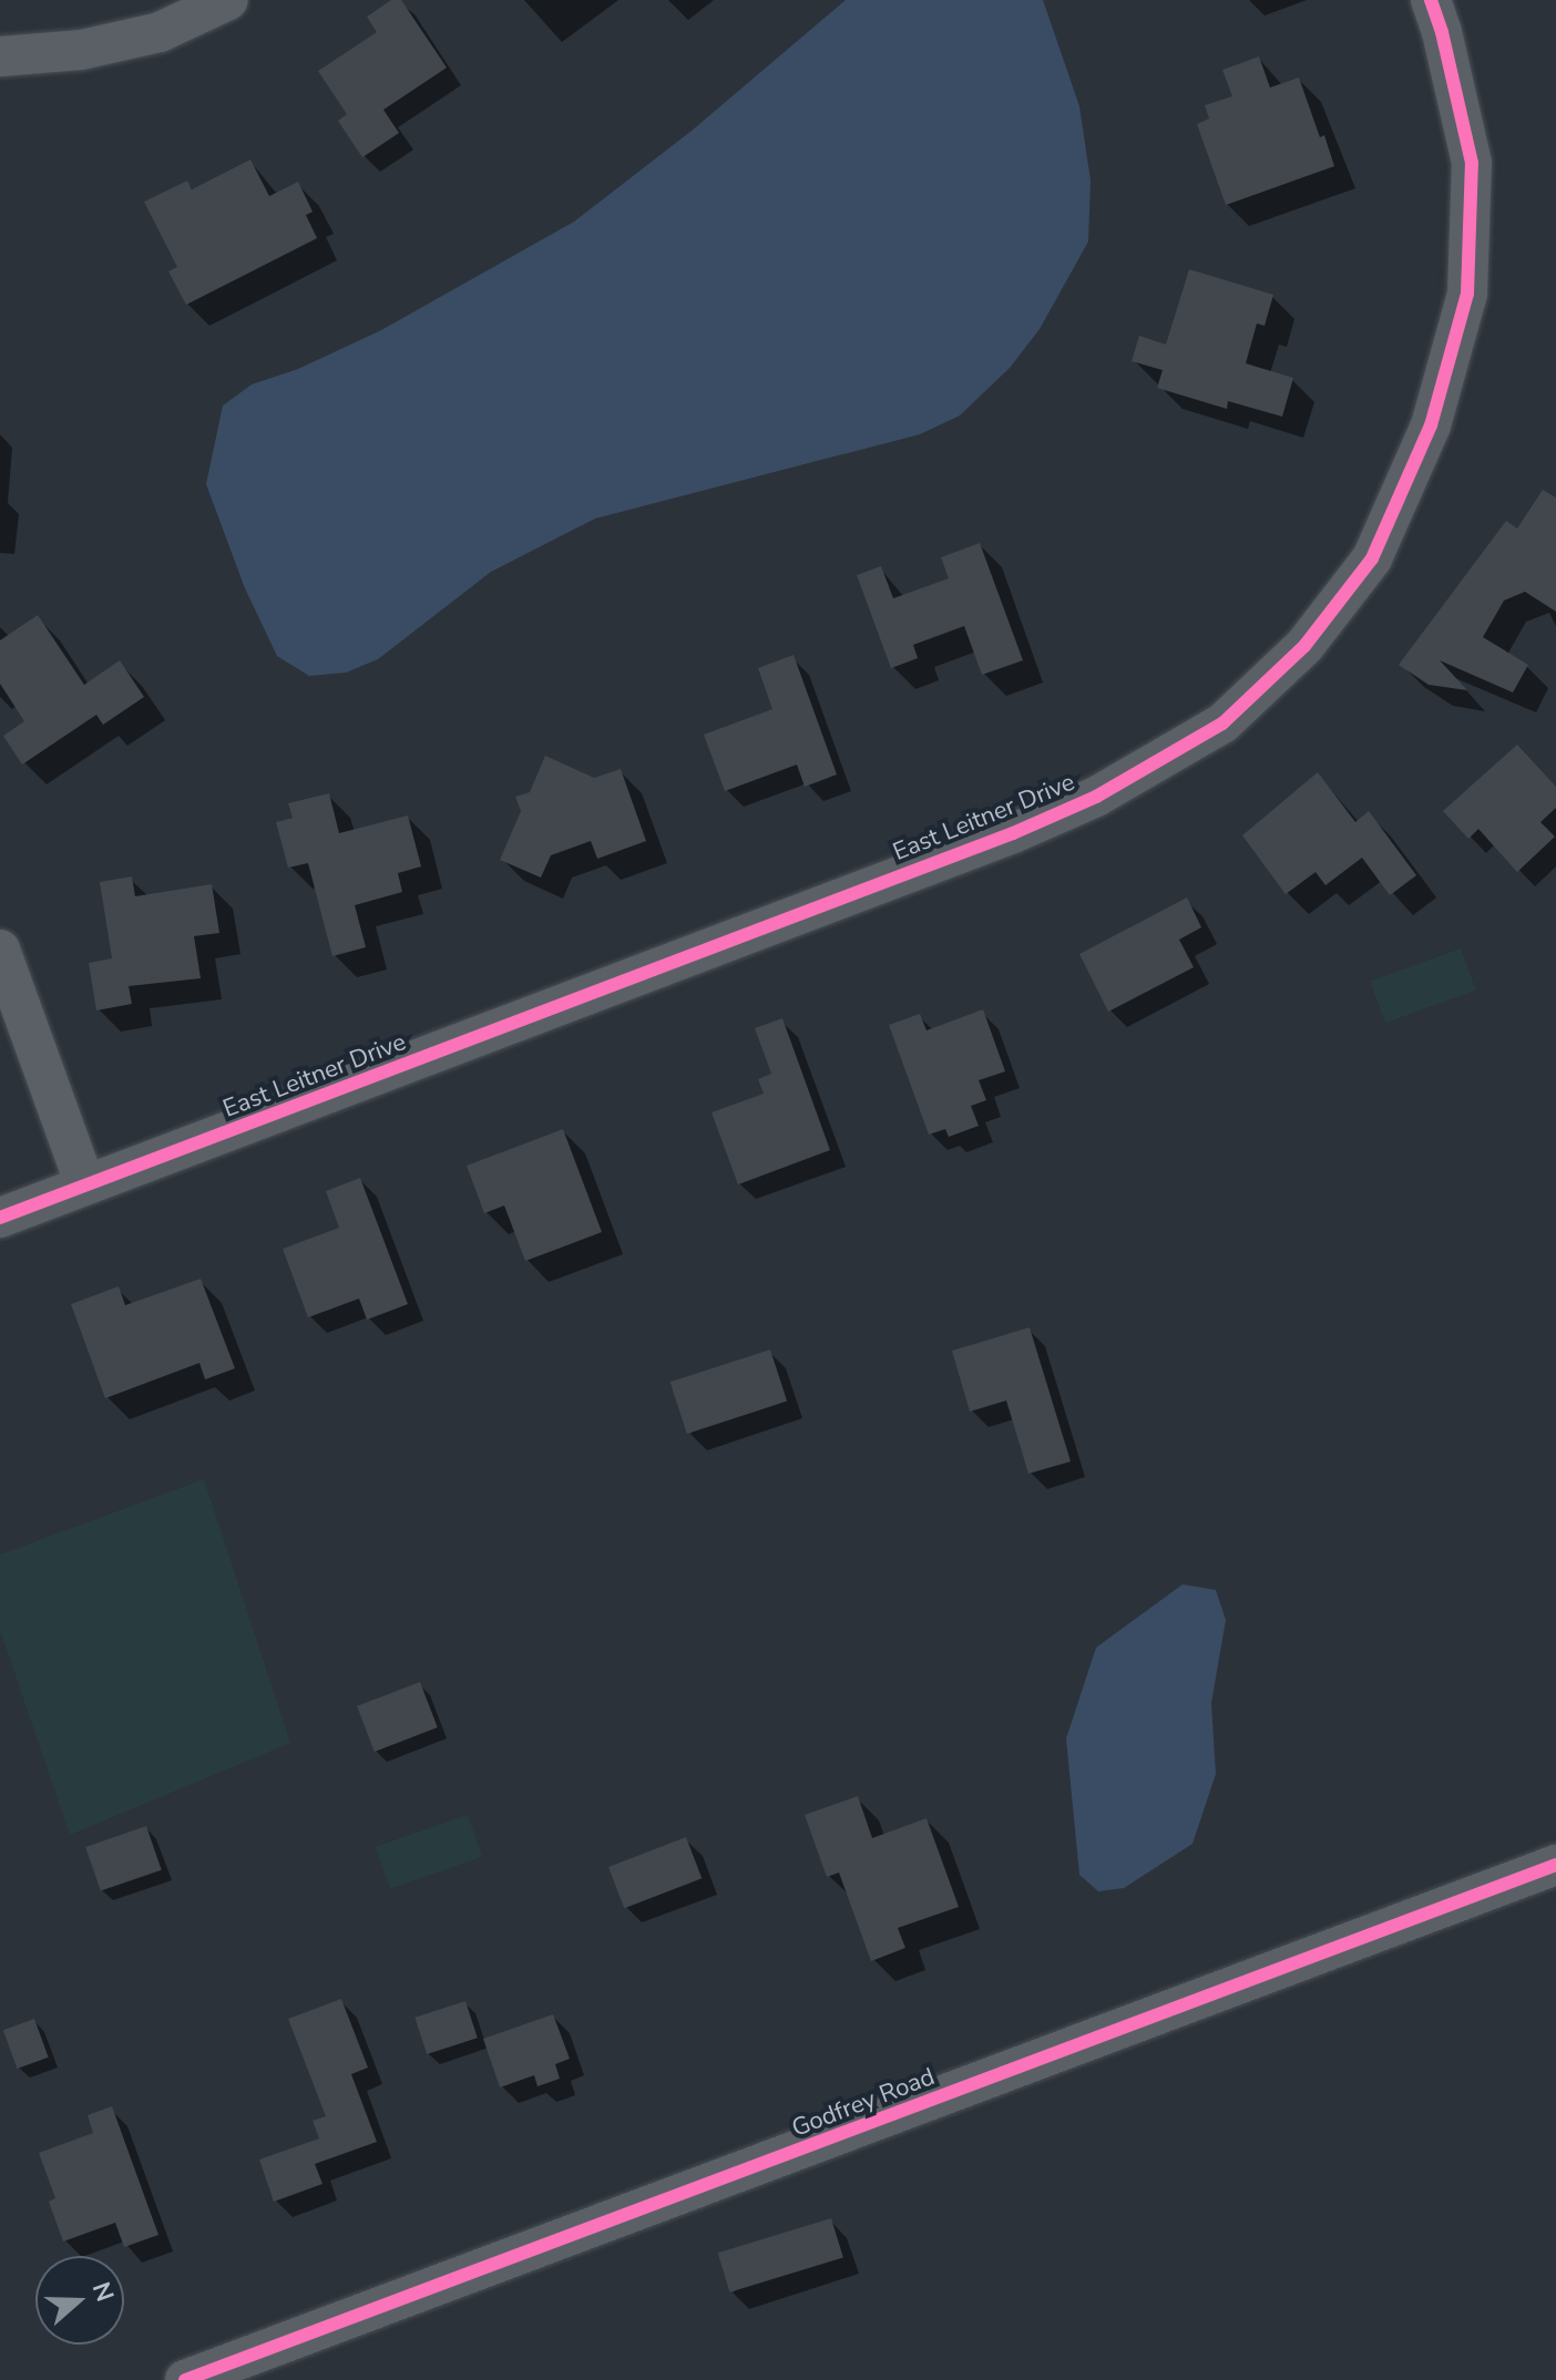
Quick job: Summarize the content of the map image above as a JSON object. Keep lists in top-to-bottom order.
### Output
{
  "streets": {
    "street": ["East Leitner Drive", "Godfrey Road"]
  },
  "north": "right"
}
